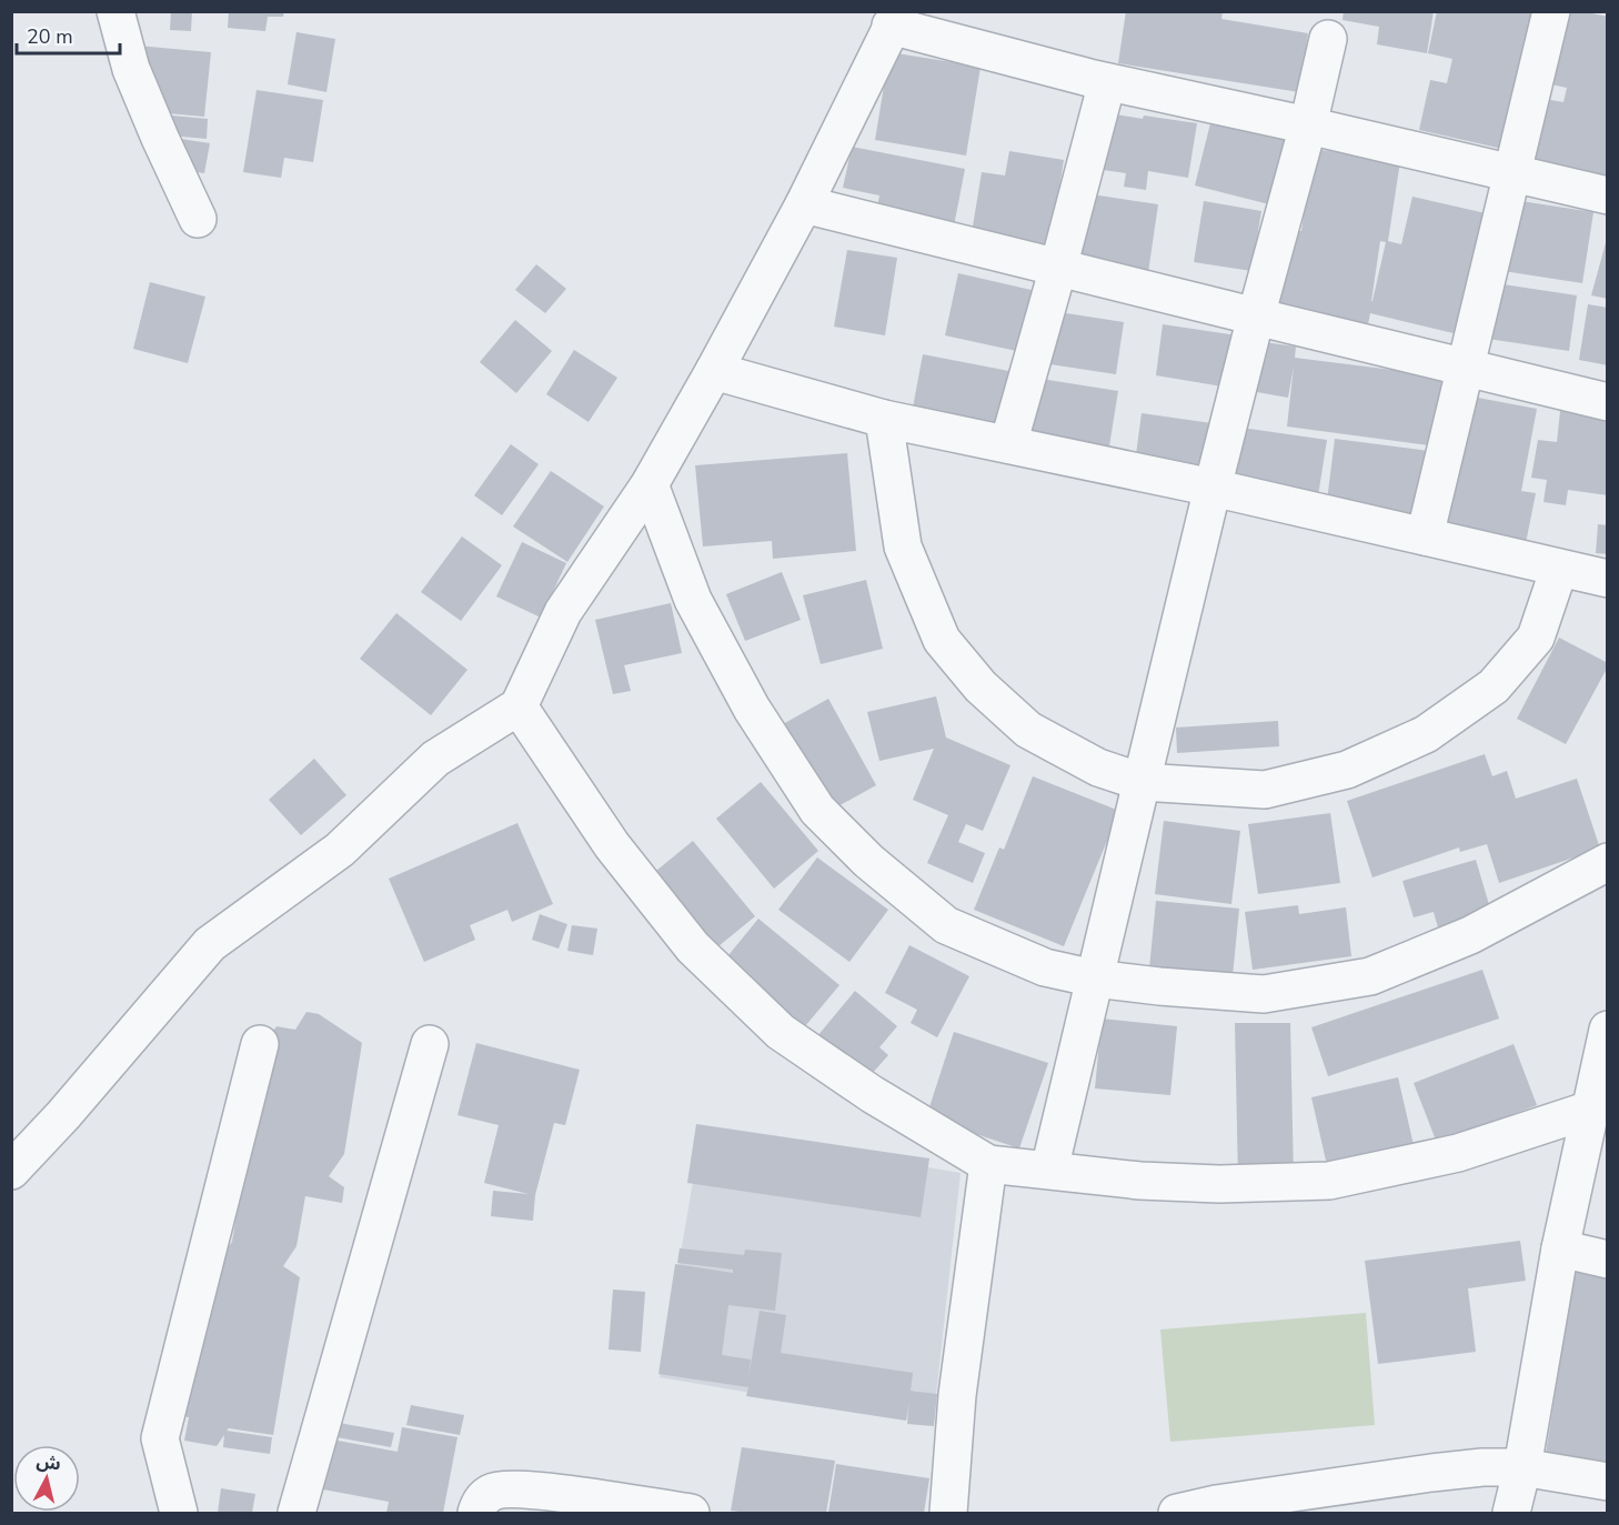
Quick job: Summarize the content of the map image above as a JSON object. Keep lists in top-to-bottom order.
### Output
{
  "scale_bar": "20 m",
  "north": "top"
}
